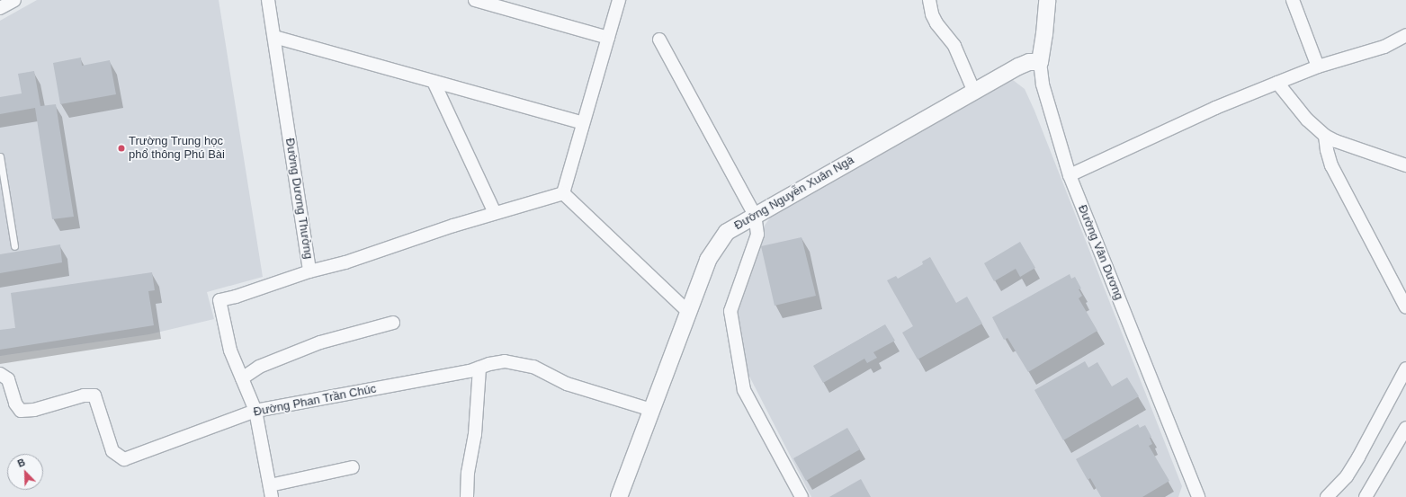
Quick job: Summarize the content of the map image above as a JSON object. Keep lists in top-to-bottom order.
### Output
{
  "streets": {
    "street": [
      "Đường Nguyễn Xuân Ngà",
      "Đường Dương Thưởng",
      "Đường Vân Dương",
      "Đường Phan Trần Chúc"
    ]
  },
  "crossings": [
    ["Đường Nguyễn Xuân Ngà", "Đường Vân Dương"],
    ["Đường Nguyễn Xuân Ngà", "Đường Phan Trần Chúc"],
    ["Đường Dương Thưởng", "Đường Phan Trần Chúc"]
  ],
  "places": ["Trường Trung học phổ thông Phú Bài"],
  "north": "top left"
}
